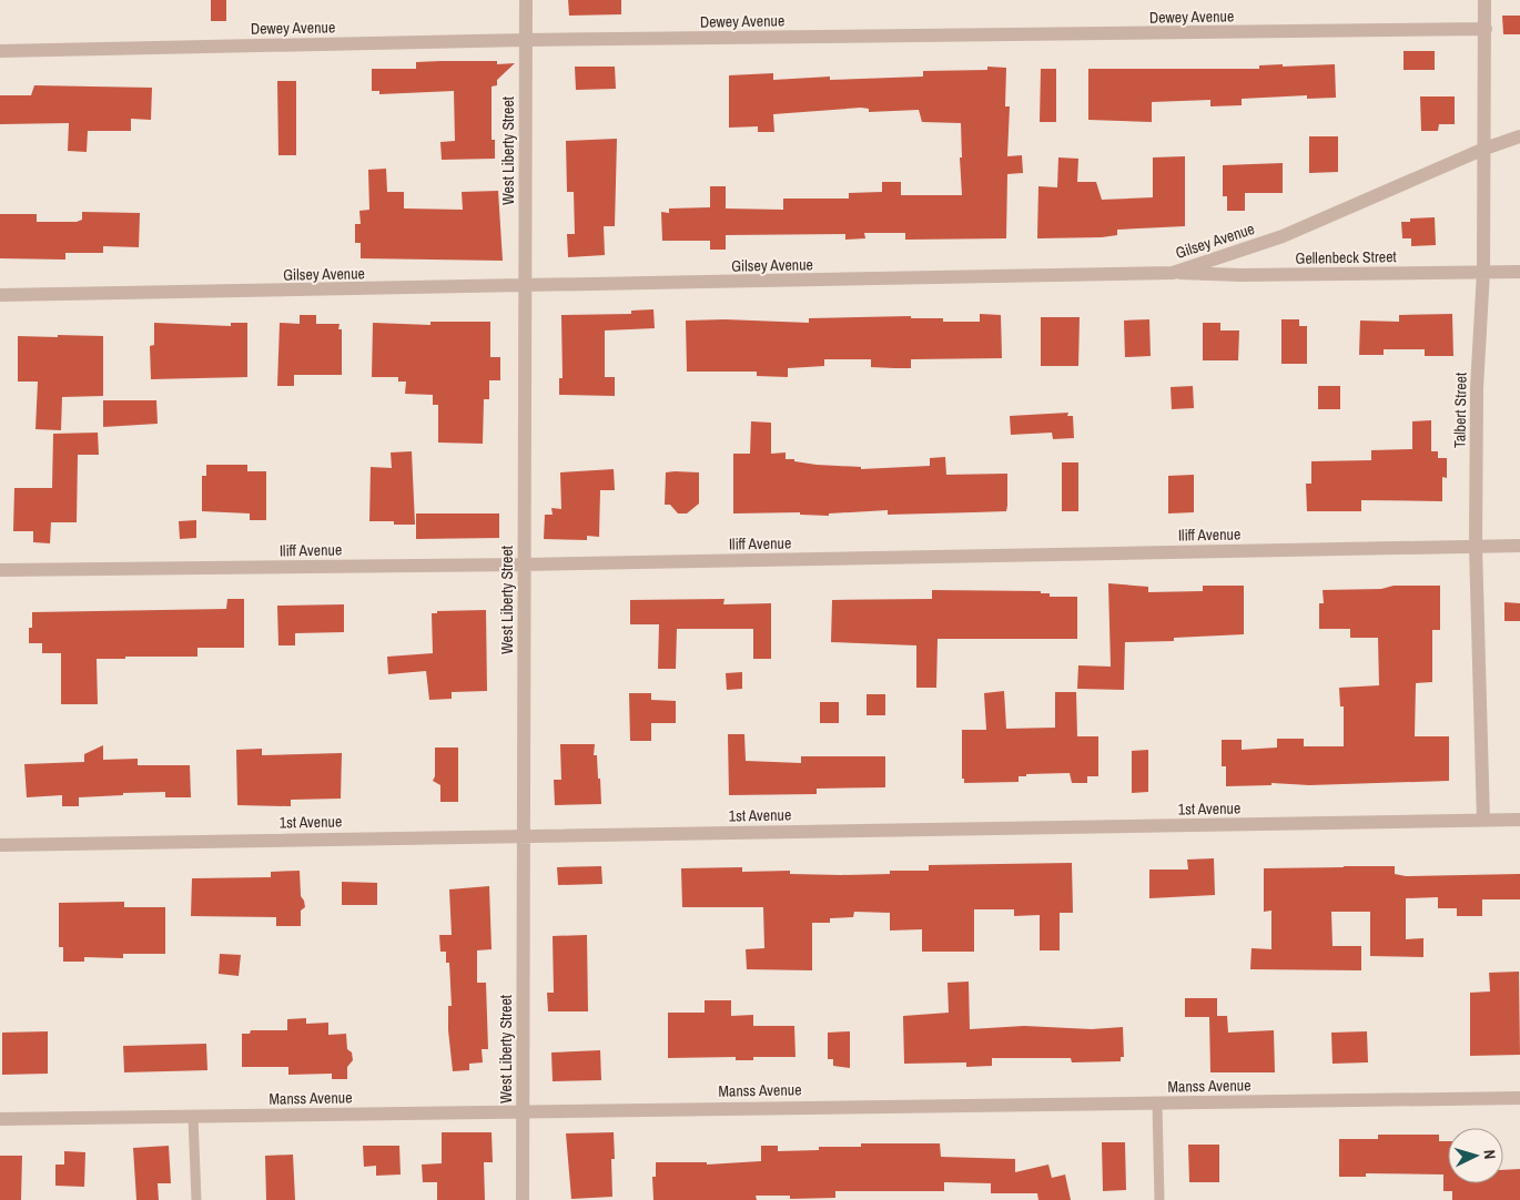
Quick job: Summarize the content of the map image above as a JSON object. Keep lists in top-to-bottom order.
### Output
{
  "streets": {
    "street": [
      "Dewey Avenue",
      "West Liberty Street",
      "Gilsey Avenue",
      "Gellenbeck Street",
      "Talbert Street",
      "Iliff Avenue",
      "1st Avenue",
      "Manss Avenue"
    ]
  },
  "crossings": [
    ["Dewey Avenue", "West Liberty Street"],
    ["Dewey Avenue", "Talbert Street"],
    ["West Liberty Street", "Gilsey Avenue"],
    ["West Liberty Street", "Iliff Avenue"],
    ["West Liberty Street", "1st Avenue"],
    ["West Liberty Street", "Manss Avenue"],
    ["Gilsey Avenue", "Gellenbeck Street"],
    ["Gilsey Avenue", "Talbert Street"],
    ["Gellenbeck Street", "Talbert Street"],
    ["Talbert Street", "Iliff Avenue"],
    ["Talbert Street", "1st Avenue"]
  ],
  "north": "right"
}
